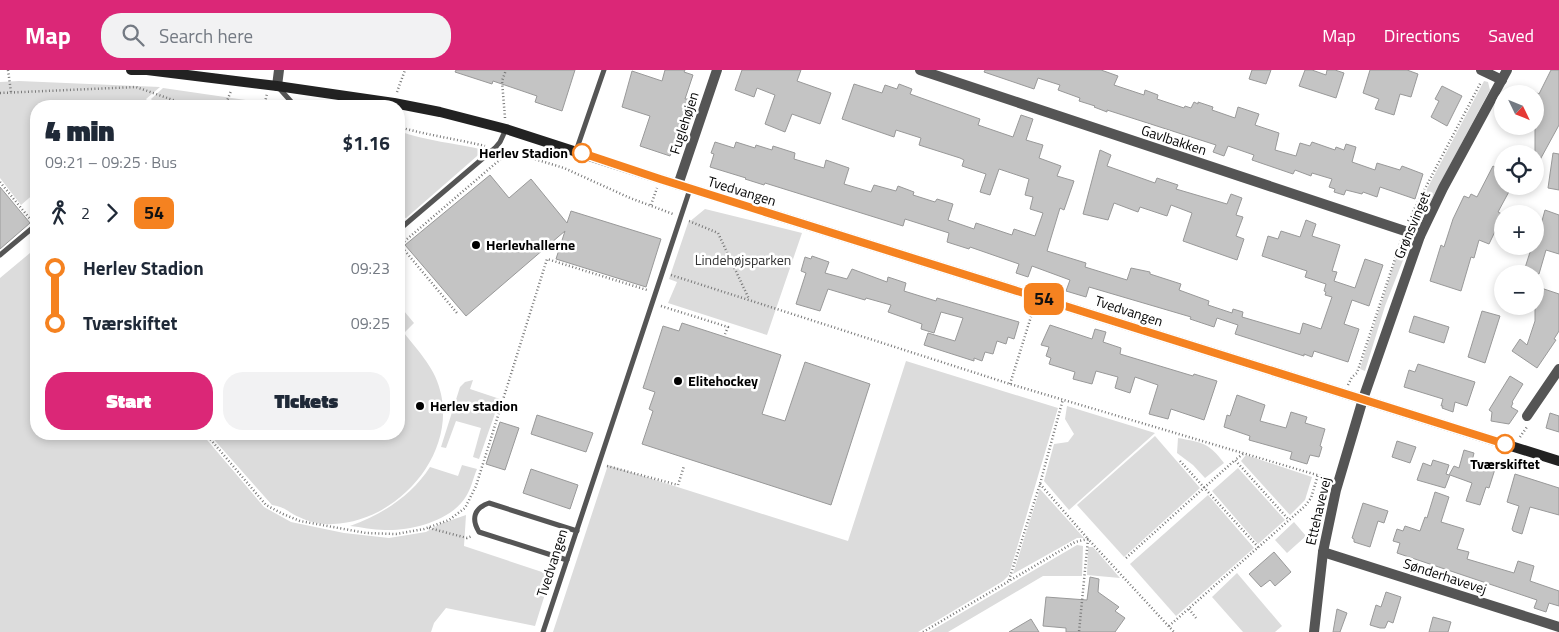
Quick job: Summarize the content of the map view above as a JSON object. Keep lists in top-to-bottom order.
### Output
{
  "streets": {
    "street": [
      "Fuglehøjen",
      "Gavlbakken",
      "Tvedvangen",
      "Grønsvinget",
      "Ettehavevej",
      "Sønderhavevej"
    ]
  },
  "crossings": [
    ["Fuglehøjen", "Tvedvangen"],
    ["Gavlbakken", "Grønsvinget"],
    ["Tvedvangen", "Grønsvinget"],
    ["Tvedvangen", "Ettehavevej"],
    ["Grønsvinget", "Ettehavevej"],
    ["Ettehavevej", "Sønderhavevej"]
  ],
  "parks": ["Lindehøjsparken"],
  "places": [
    "Herlev Stadion",
    "Herlevhallerne",
    "Elitehockey",
    "Herlev stadion",
    "Tværskiftet"
  ],
  "lines": ["bus line 54"],
  "north": "bottom right",
  "page": {
    "header": "Map",
    "search": "Search here",
    "nav": ["Map", "Directions", "Saved"],
    "on_map": "54",
    "map_buttons": ["+", "−"],
    "heading": ["4 min", "09:21 – 09:25 · Bus", "$1.16"],
    "legs": ["2", "54"],
    "list": [
      {
        "name": "Herlev Stadion",
        "value": "09:23"
      },
      {
        "name": "Tværskiftet",
        "value": "09:25"
      }
    ],
    "buttons": ["Start", "Tickets"]
  }
}
